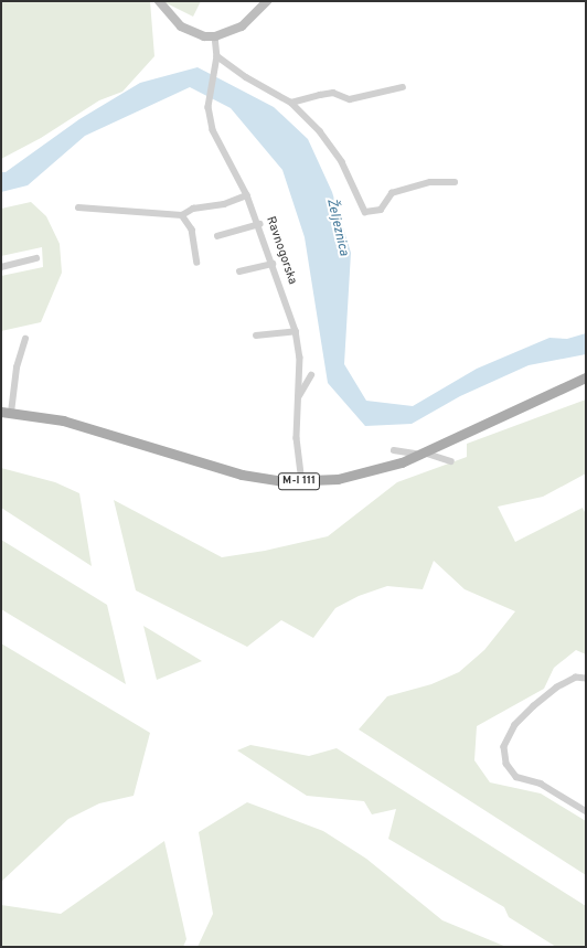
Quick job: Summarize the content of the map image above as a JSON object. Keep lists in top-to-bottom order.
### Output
{
  "streets": {
    "main road": ["M-I 111"],
    "street": ["Ravnogorska"]
  },
  "crossings": [
    ["Ravnogorska", "M-I 111"]
  ],
  "water": ["Željeznica"]
}
